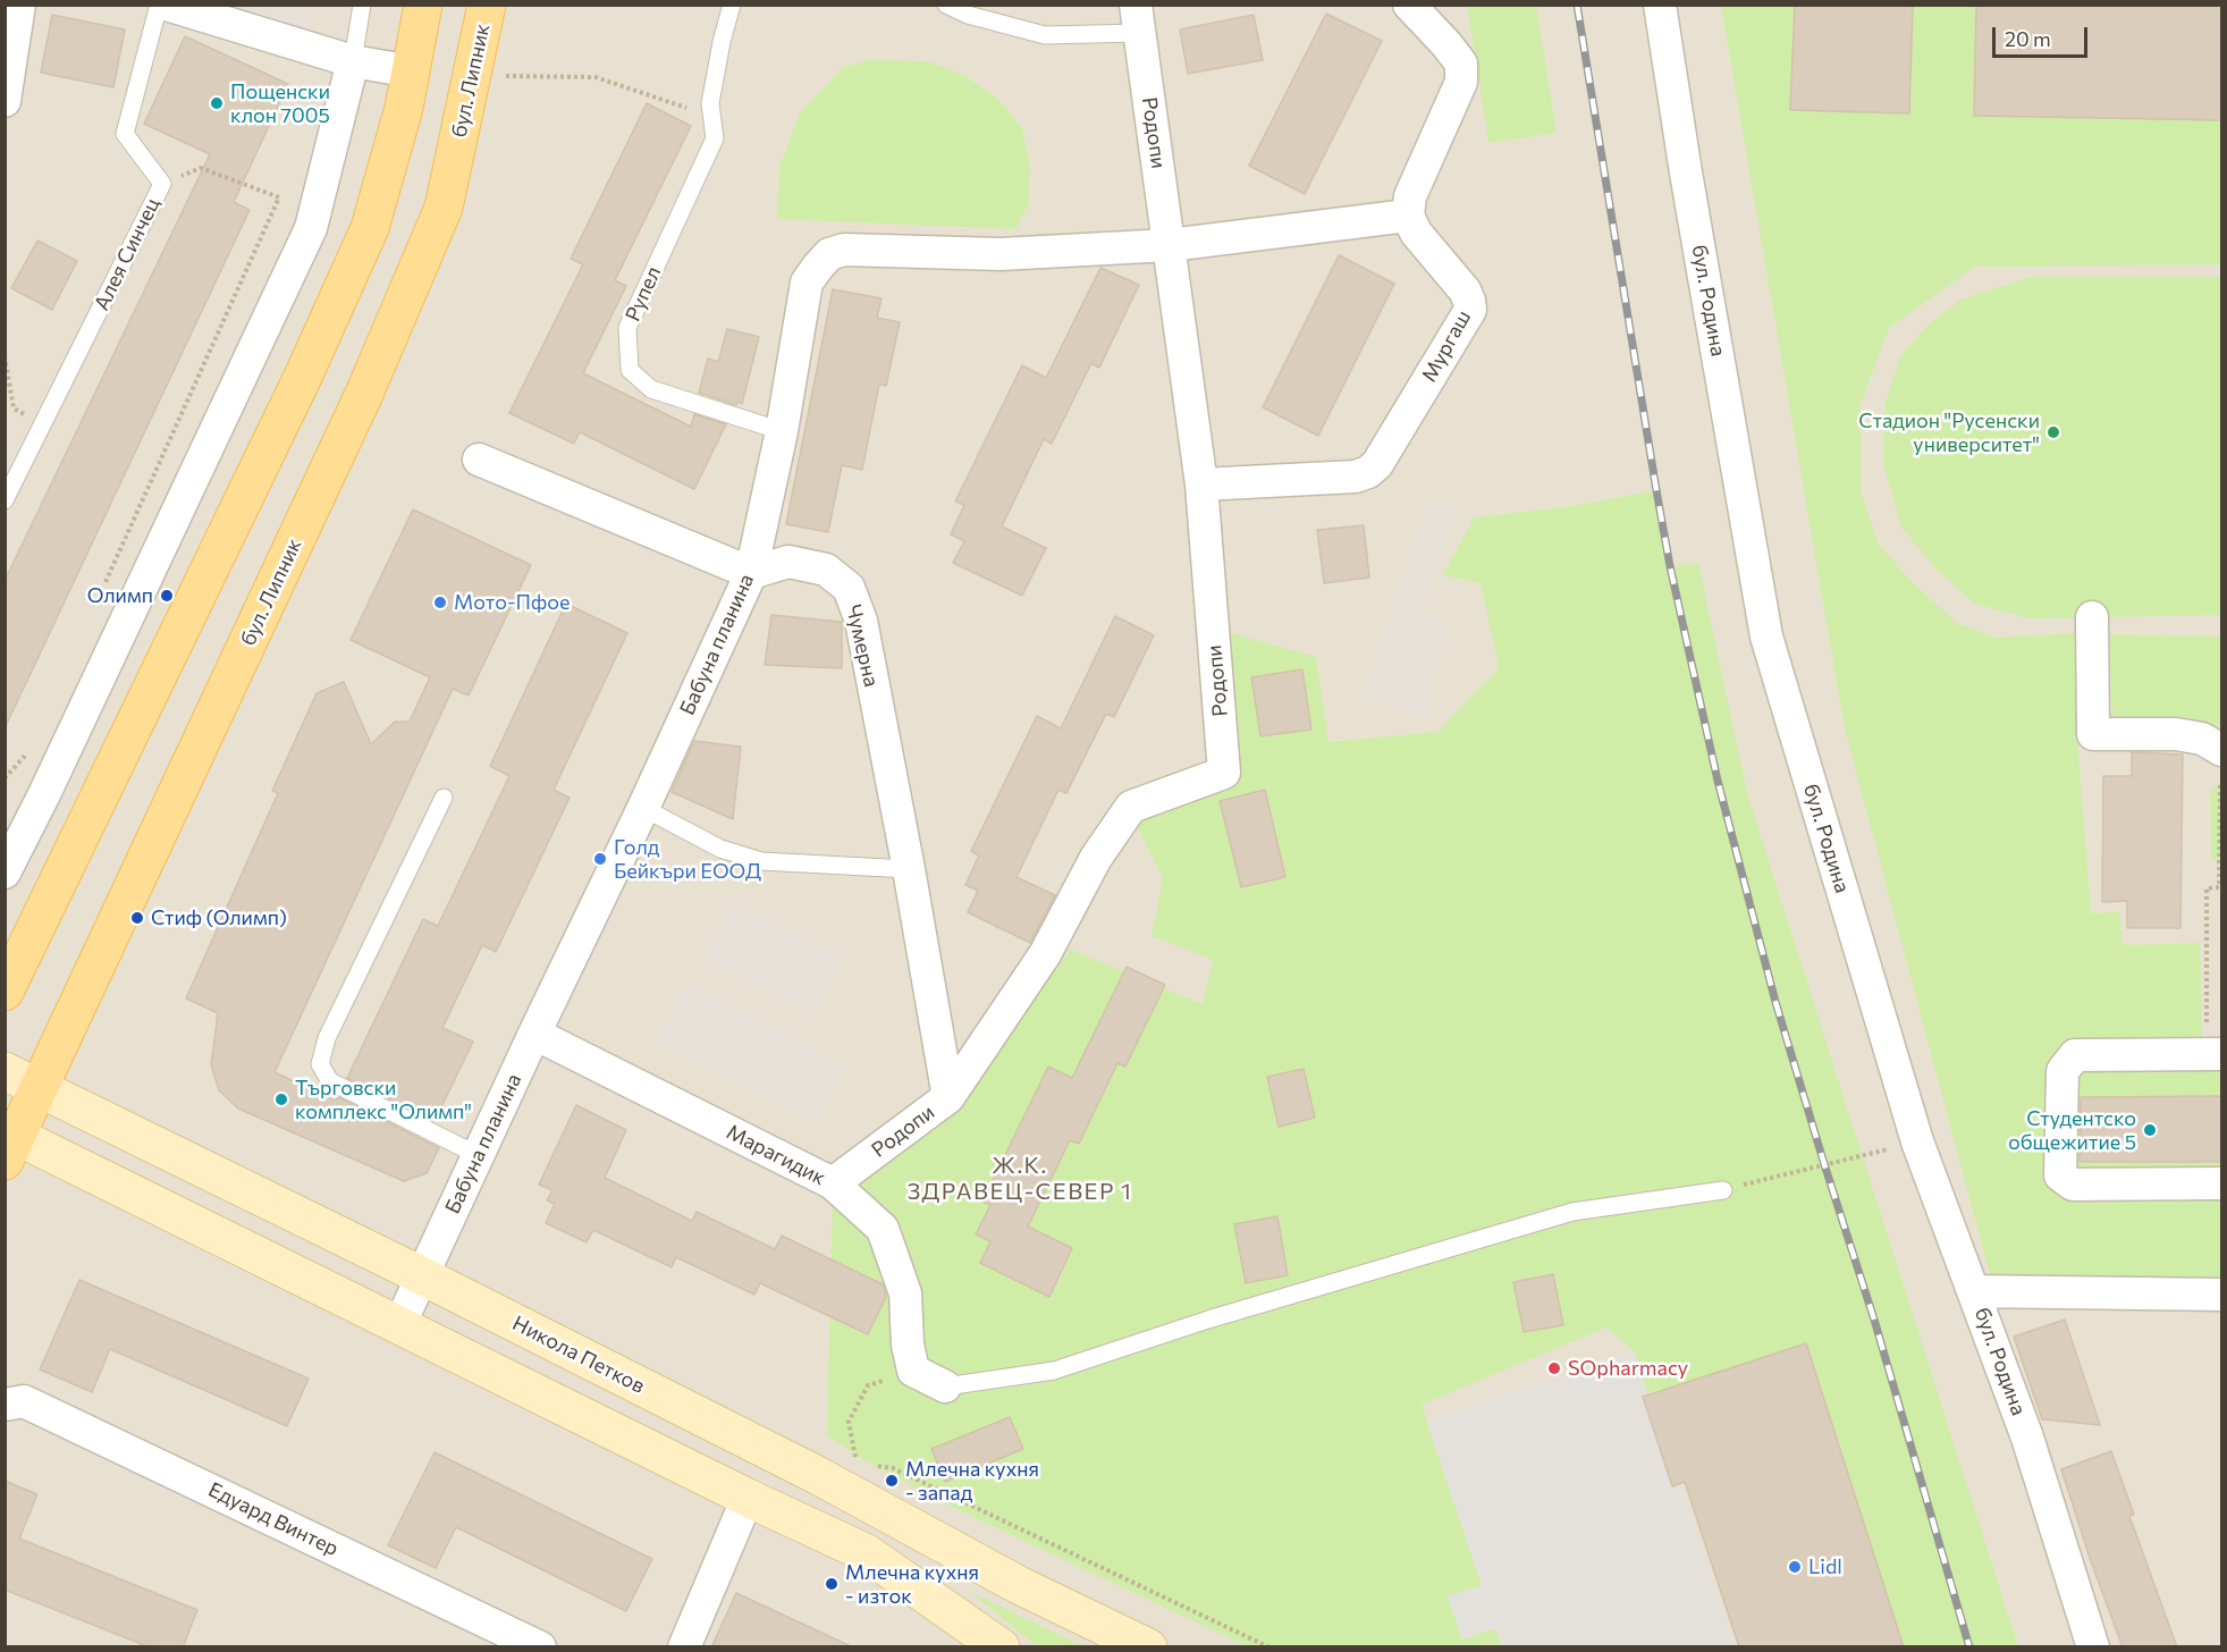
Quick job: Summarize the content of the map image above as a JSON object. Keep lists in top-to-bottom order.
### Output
{
  "streets": {
    "main road": ["бул. Липник", "Никола Петков"],
    "street": [
      "Родопи",
      "бул. Родина",
      "Мургаш",
      "Бабуна планина",
      "Чумерна",
      "Марагидик",
      "Едуард Винтер"
    ],
    "lane": ["Алея Синчец", "Рупел"]
  },
  "crossings": [
    ["бул. Липник", "Никола Петков"],
    ["Родопи", "Мургаш"],
    ["Родопи", "Бабуна планина"],
    ["Родопи", "Чумерна"],
    ["Родопи", "Марагидик"],
    ["Рупел", "Бабуна планина"],
    ["Мургаш", "Бабуна планина"],
    ["Бабуна планина", "Чумерна"],
    ["Бабуна планина", "Марагидик"],
    ["Бабуна планина", "Никола Петков"]
  ],
  "districts": ["Ж.К. ЗДРАВЕЦ-СЕВЕР 1"],
  "places": [
    "Пощенски клон 7005",
    "Стадион \"Русенски университет\"",
    "Олимп",
    "Мото-Пфое",
    "Голд Бейкъри ЕООД",
    "Стиф (Олимп)",
    "Търговски комплекс \"Олимп\"",
    "Студентско общежитие 5",
    "SOpharmacy",
    "Млечна кухня - запад",
    "Lidl",
    "Млечна кухня - изток"
  ],
  "scale_bar": "20 m"
}
